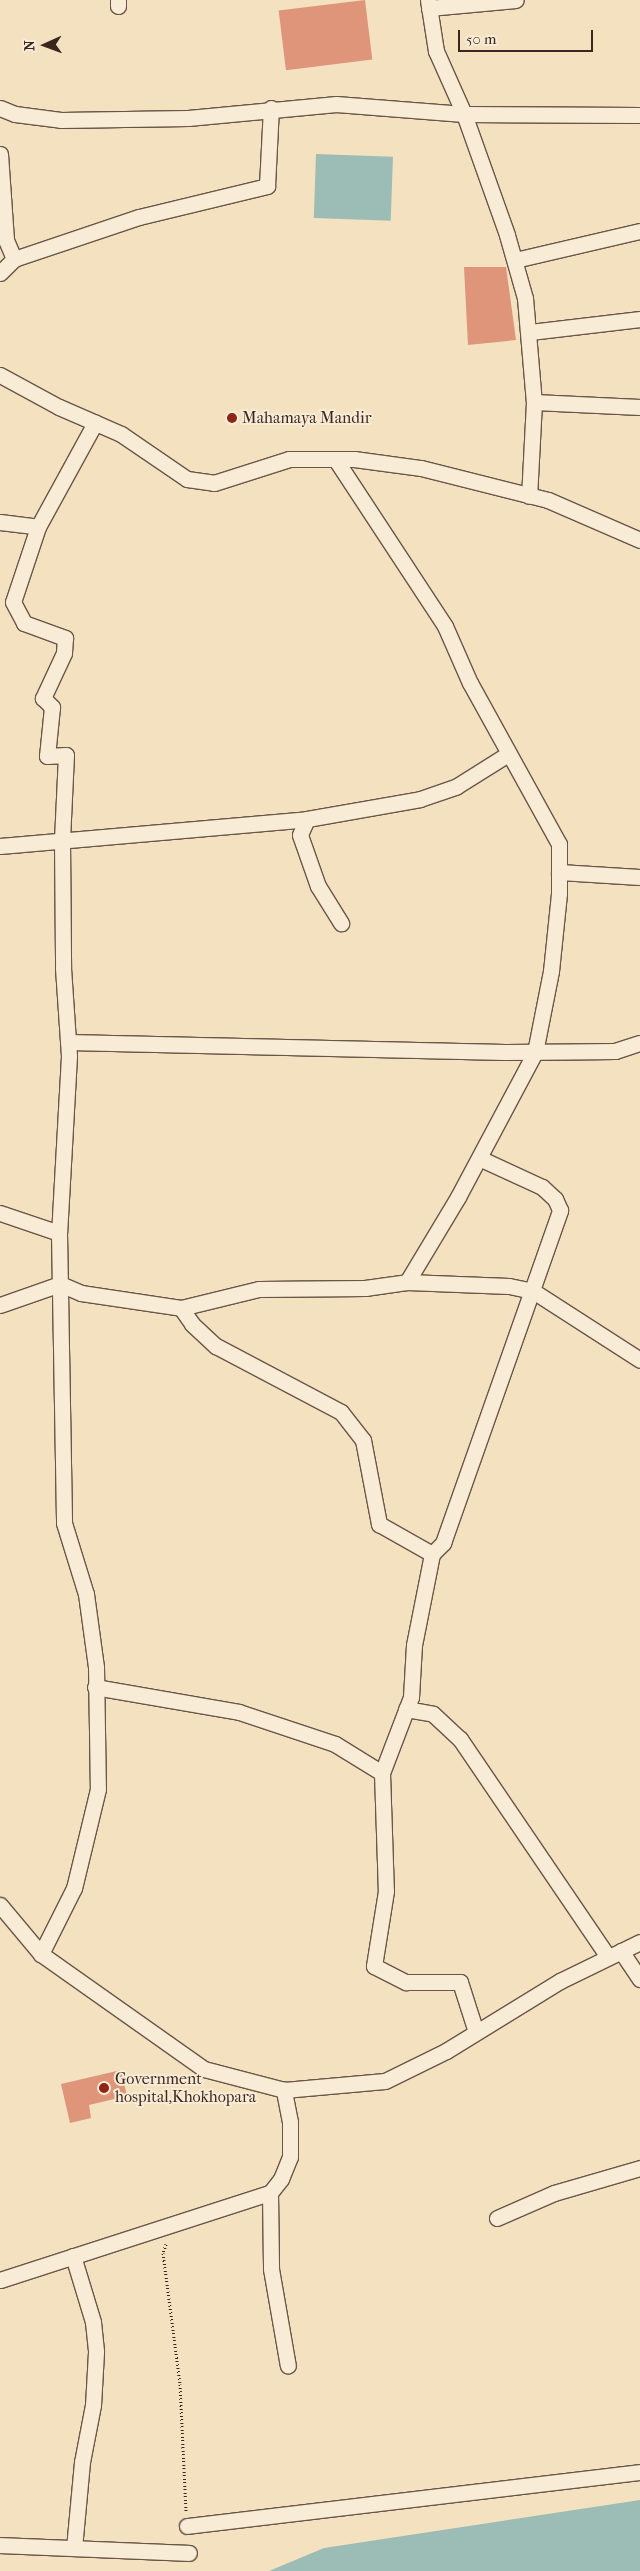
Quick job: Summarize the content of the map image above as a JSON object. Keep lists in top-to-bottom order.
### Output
{
  "places": ["Mahamaya Mandir", "Government hospital,Khokhopara"],
  "scale_bar": "50 m",
  "north": "left"
}
